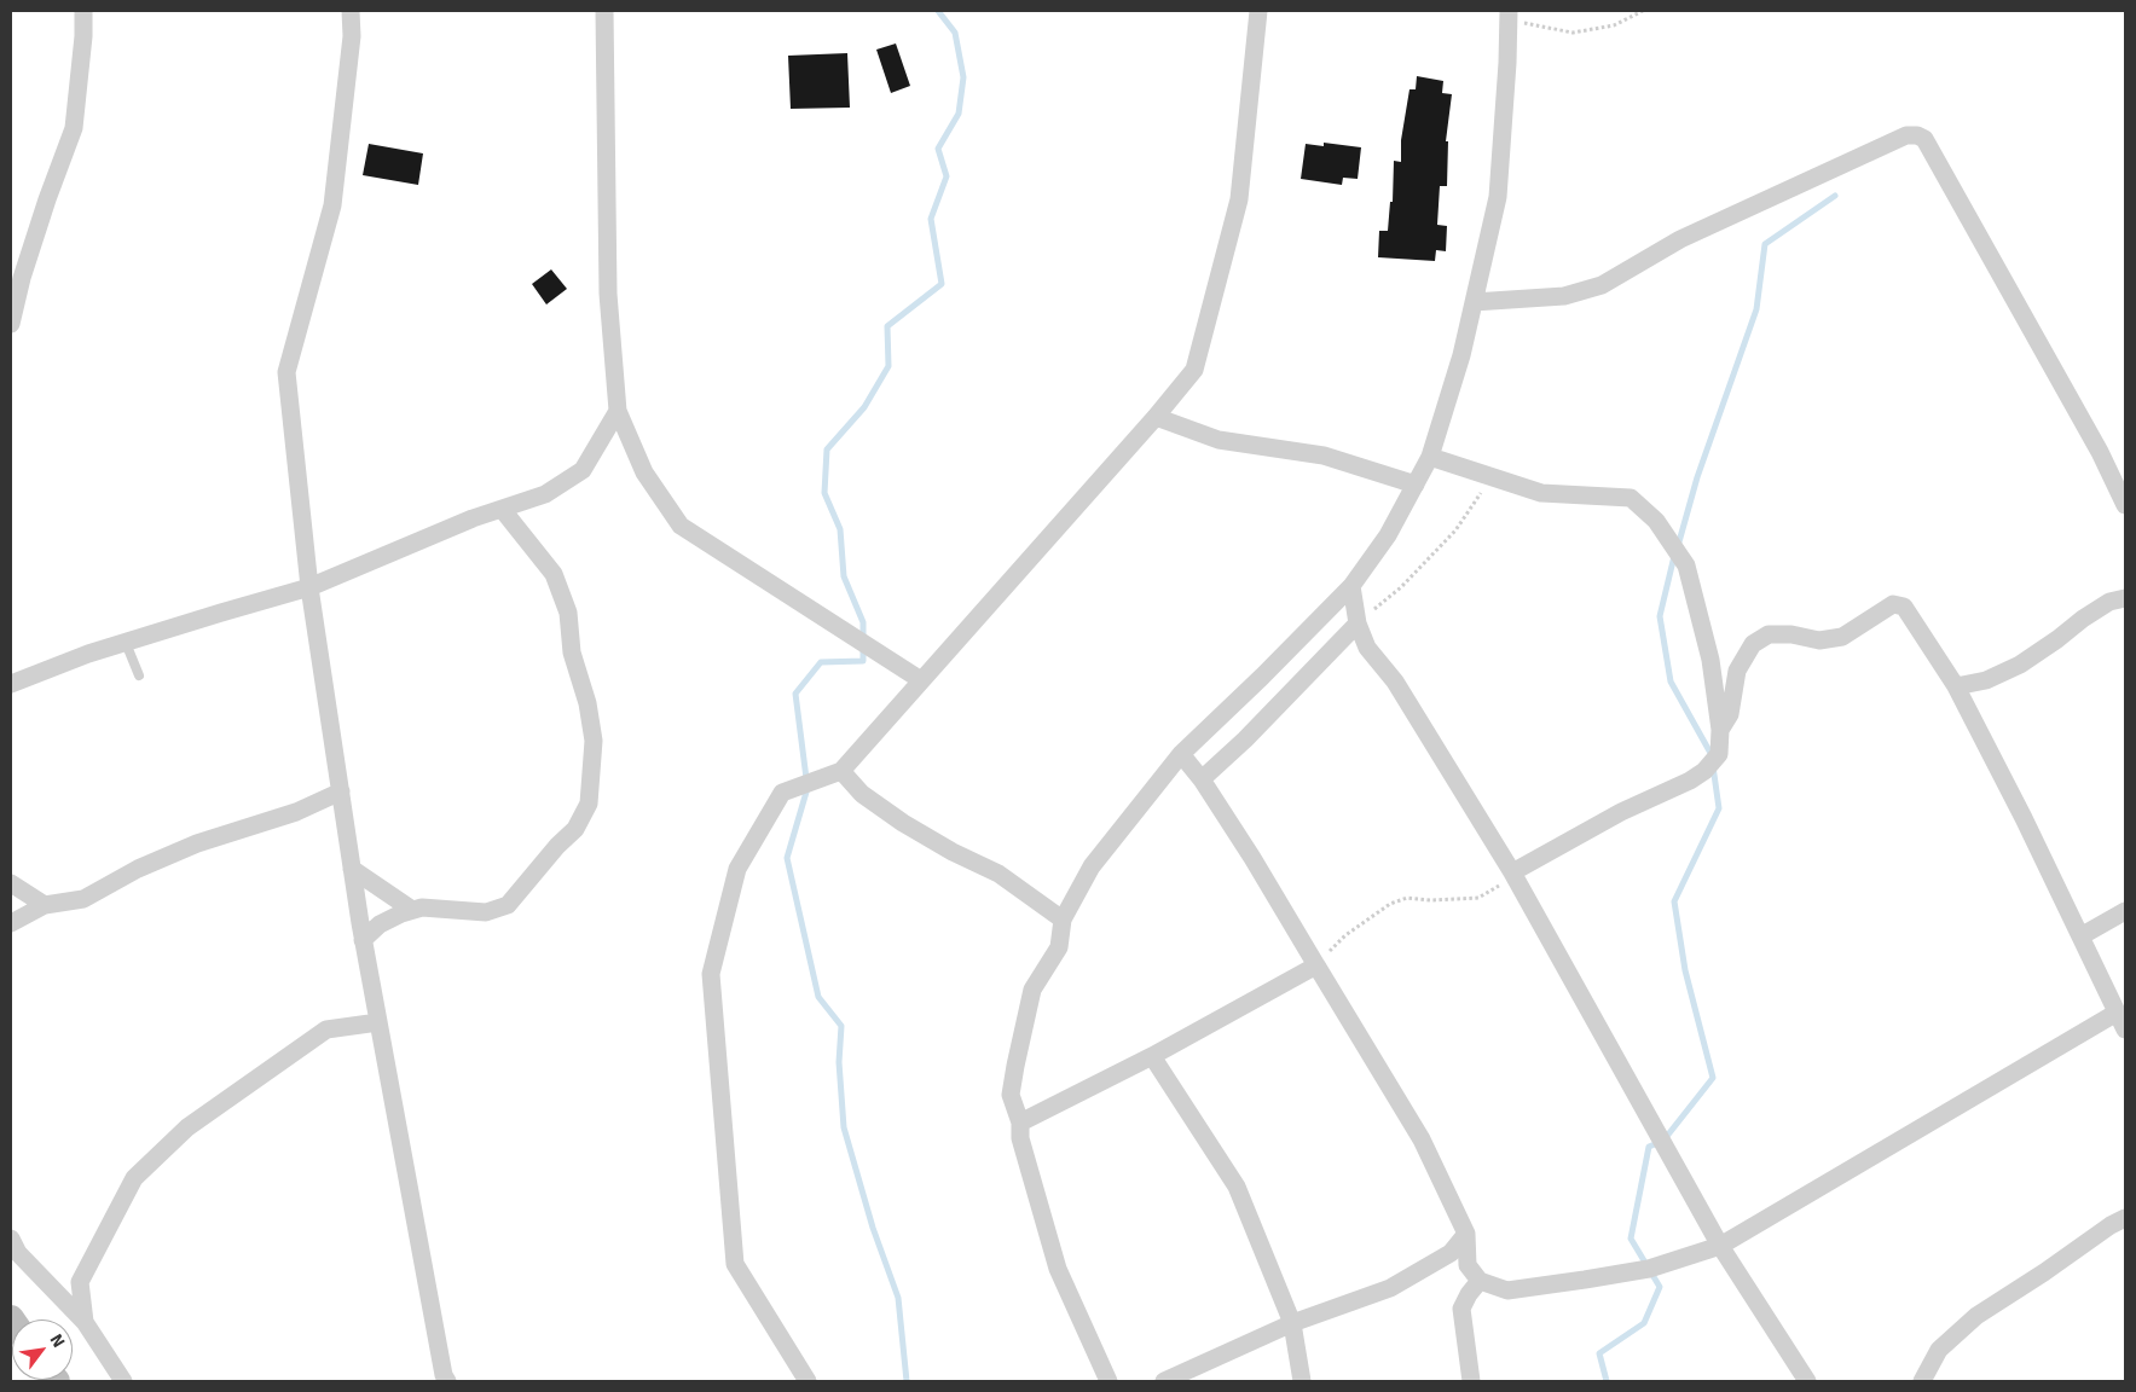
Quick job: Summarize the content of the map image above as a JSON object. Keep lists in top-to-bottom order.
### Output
{
  "north": "top right"
}
